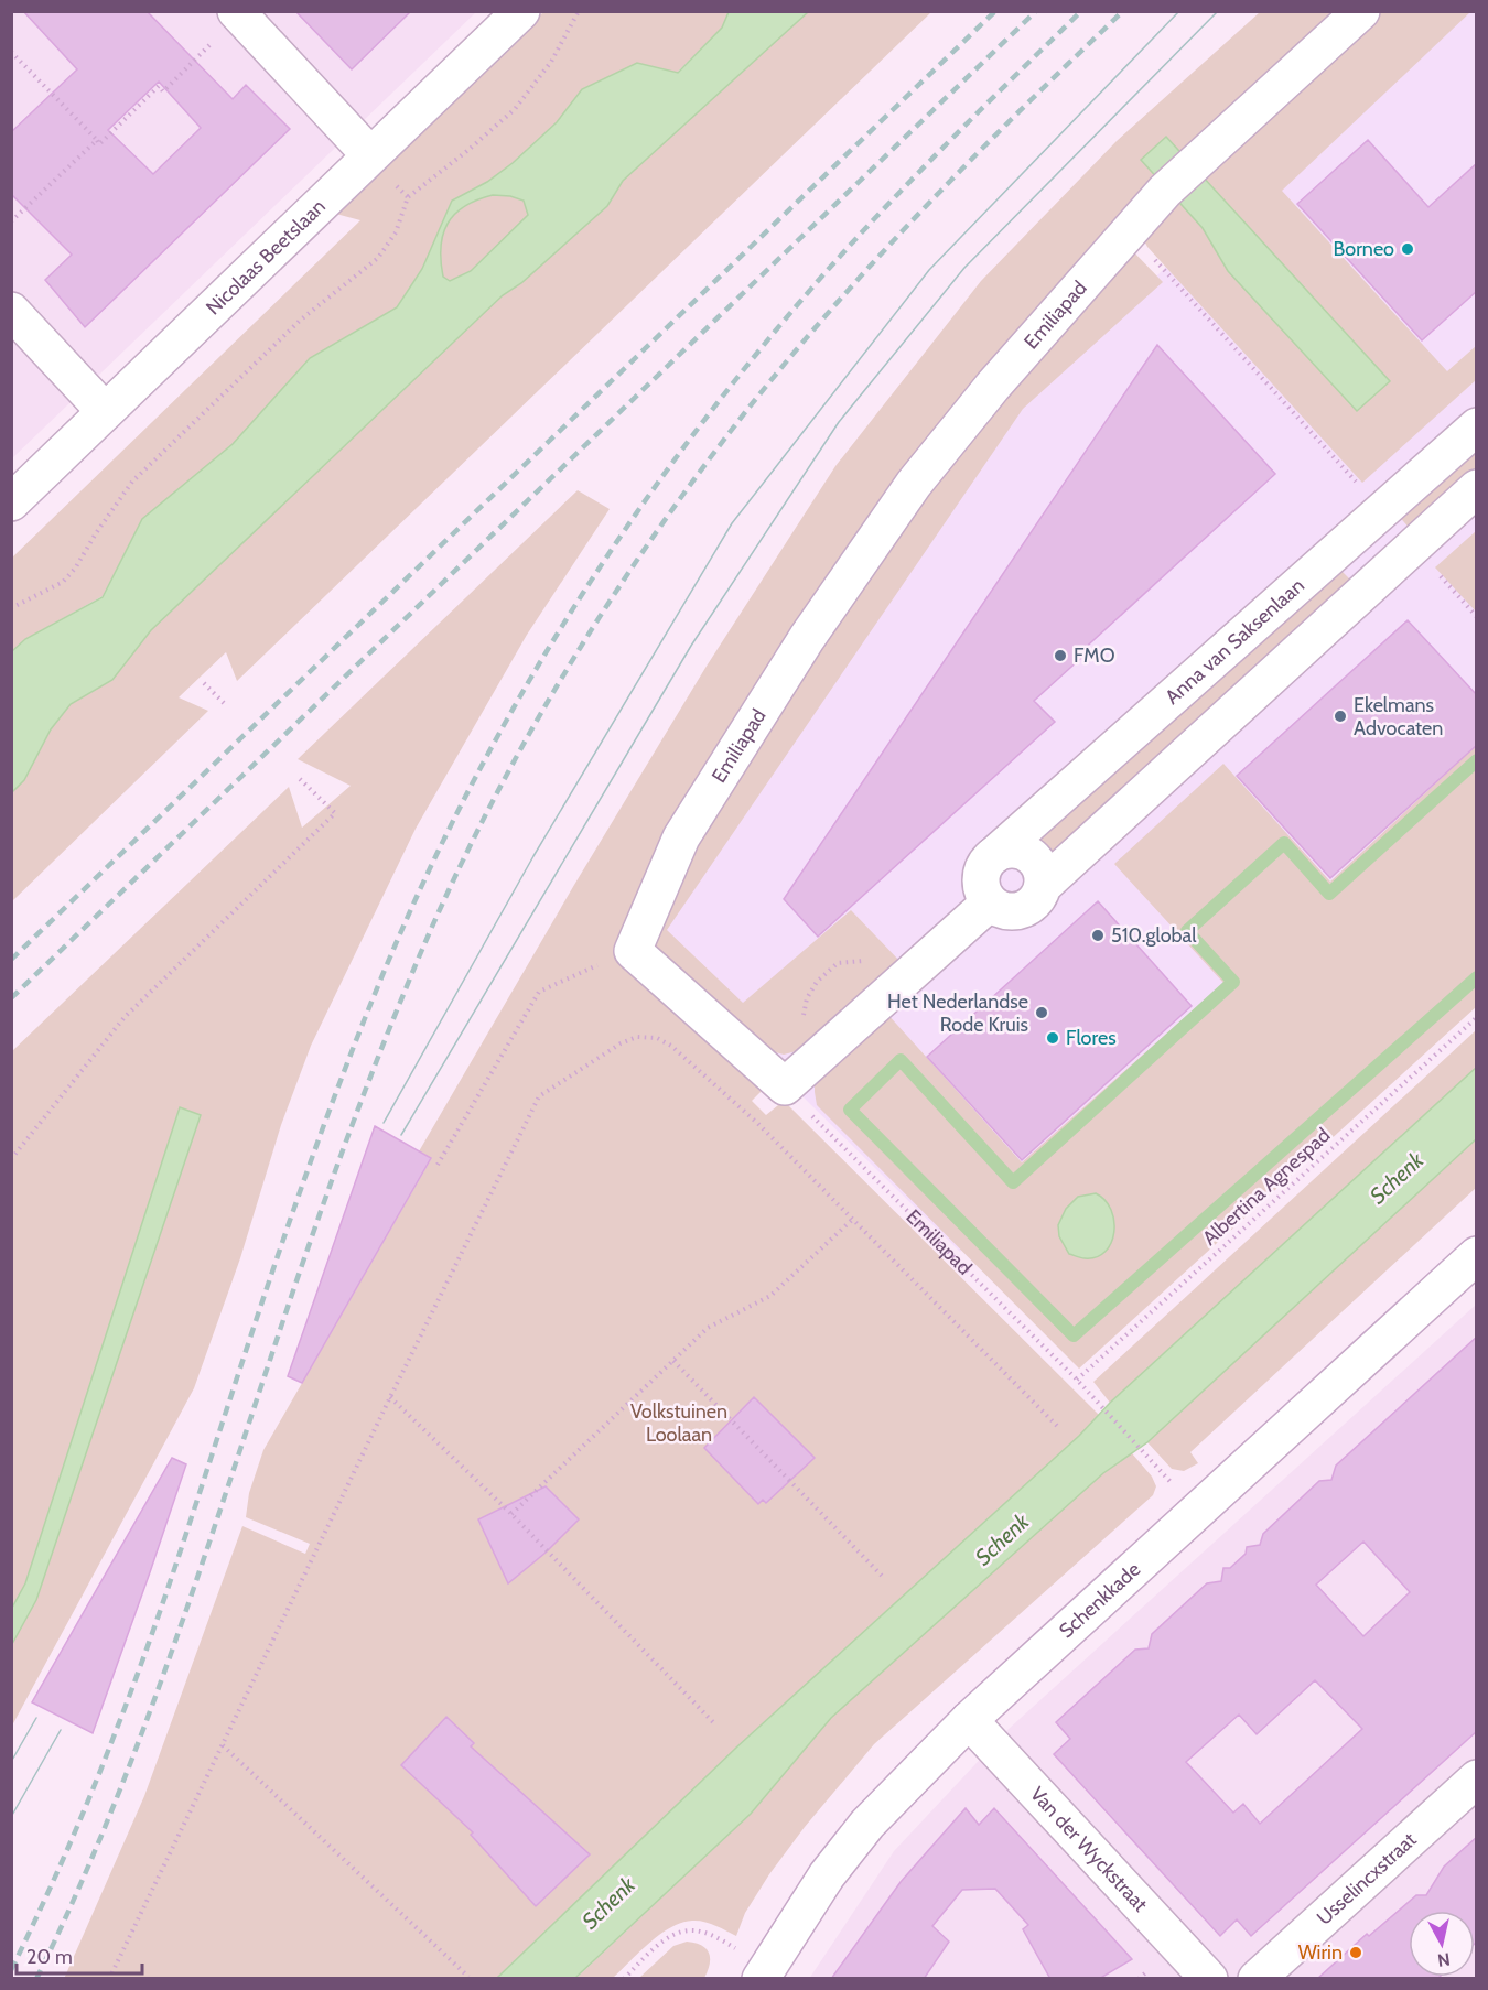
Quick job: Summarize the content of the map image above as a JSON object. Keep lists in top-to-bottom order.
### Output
{
  "streets": {
    "street": [
      "Nicolaas Beetslaan",
      "Emiliapad",
      "Anna van Saksenlaan",
      "Schenkkade",
      "Van der Wyckstraat",
      "Usselincxstraat"
    ],
    "path": ["Albertina Agnespad"]
  },
  "crossings": [
    ["Emiliapad", "Albertina Agnespad"],
    ["Schenkkade", "Van der Wyckstraat"]
  ],
  "water": ["Schenk"],
  "parks": ["Volkstuinen Loolaan"],
  "places": [
    "Borneo",
    "FMO",
    "Ekelmans Advocaten",
    "510.global",
    "Het Nederlandse Rode Kruis",
    "Flores",
    "Wirin"
  ],
  "scale_bar": "20 m",
  "north": "bottom"
}
